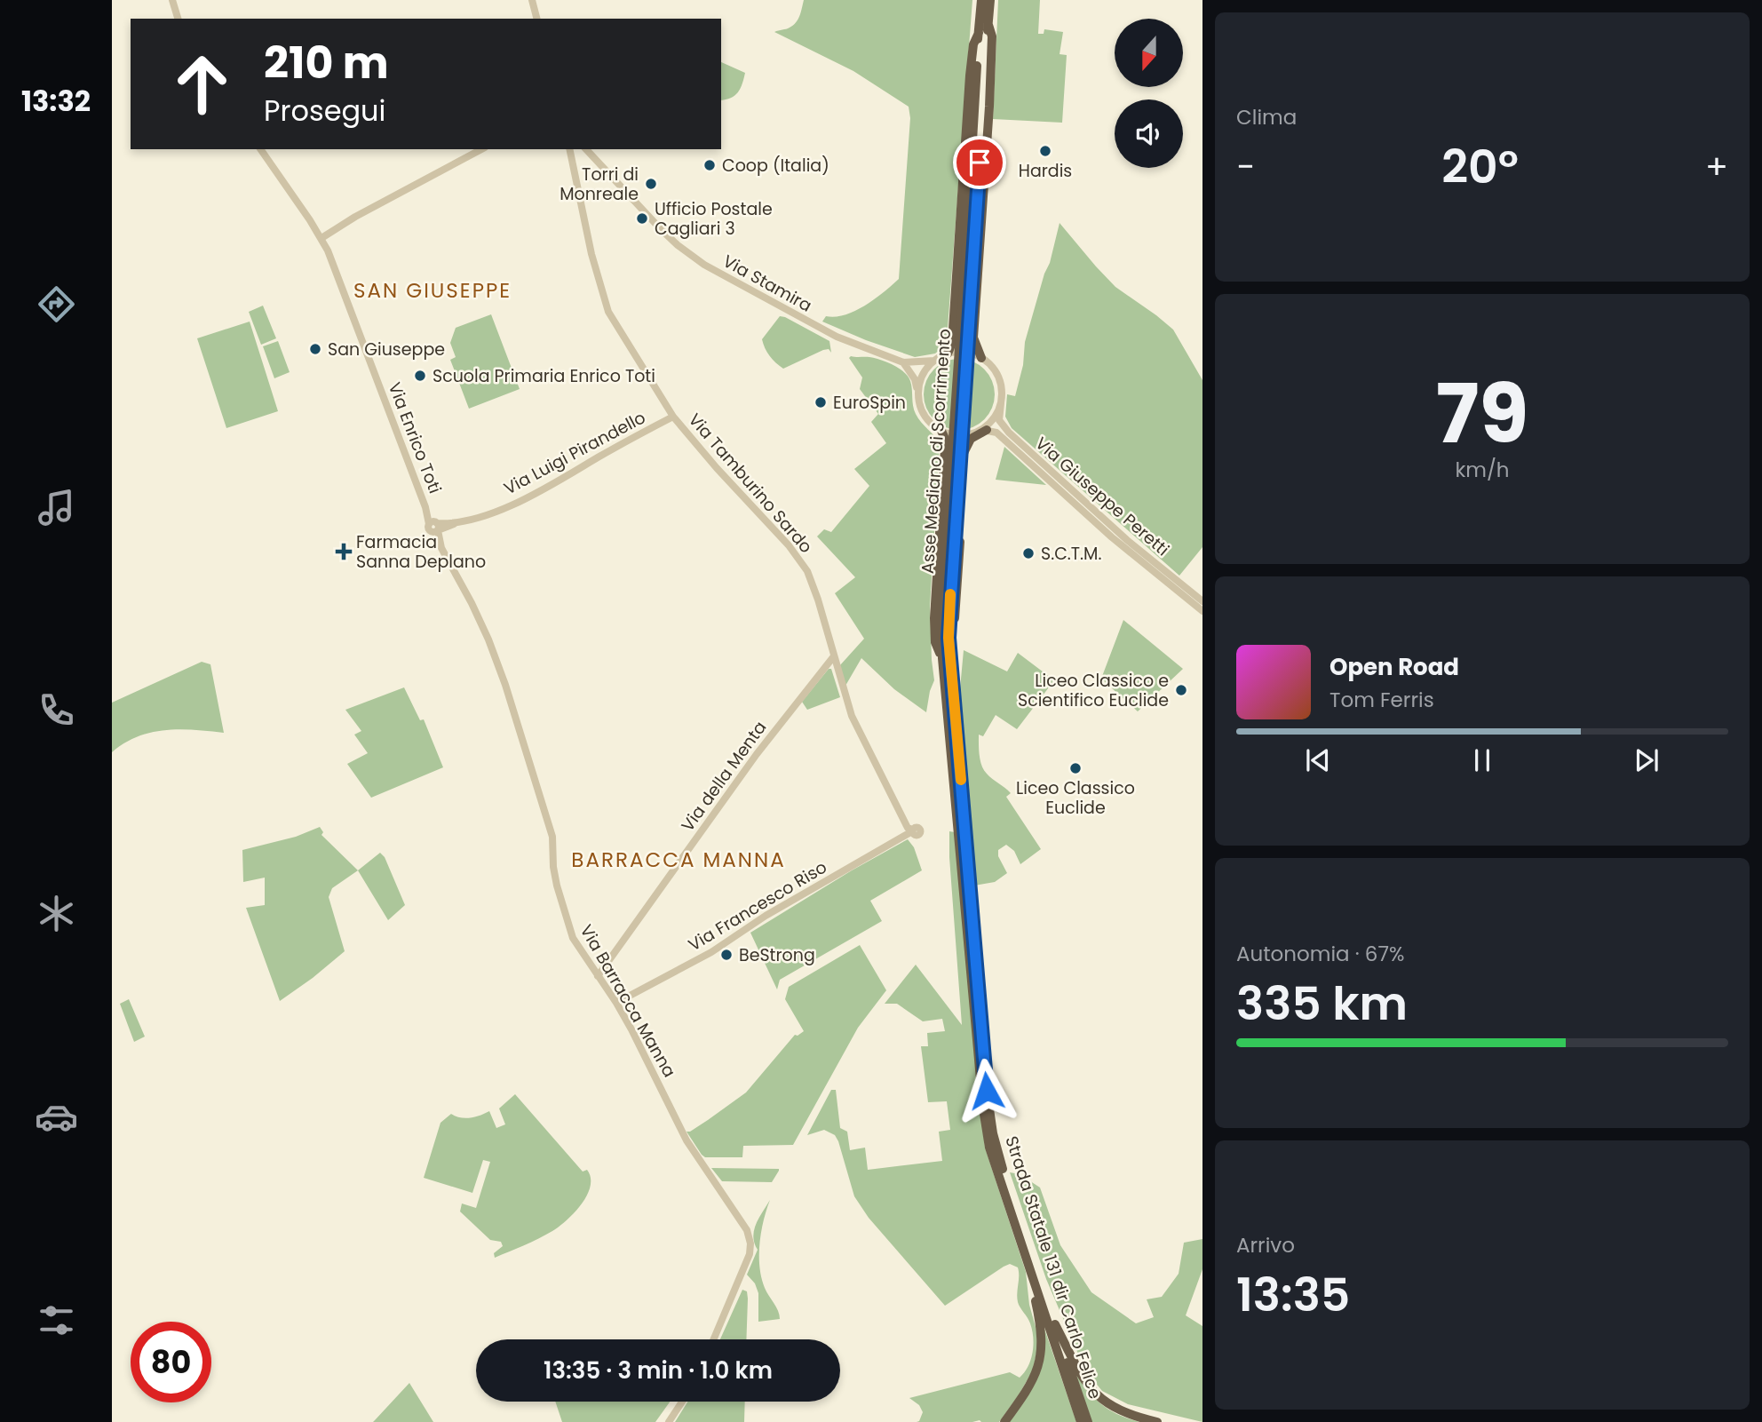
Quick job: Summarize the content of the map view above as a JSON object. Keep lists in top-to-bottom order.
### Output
{
  "streets": {
    "highway": ["Asse Mediano di Scorrimento", "Strada Statale 131 dir Carlo Felice"],
    "street": [
      "Via Stamira",
      "Via Enrico Toti",
      "Via Luigi Pirandello",
      "Via Tamburino Sardo",
      "Via Giuseppe Peretti",
      "Via della Menta",
      "Via Francesco Riso",
      "Via Barracca Manna"
    ]
  },
  "crossings": [
    ["Via Stamira", "Via Giuseppe Peretti"],
    ["Via Enrico Toti", "Via Luigi Pirandello"],
    ["Via Enrico Toti", "Via Barracca Manna"],
    ["Asse Mediano di Scorrimento", "Strada Statale 131 dir Carlo Felice"],
    ["Via Luigi Pirandello", "Via Tamburino Sardo"],
    ["Via Luigi Pirandello", "Via Barracca Manna"],
    ["Via Tamburino Sardo", "Via della Menta"],
    ["Via Tamburino Sardo", "Via Francesco Riso"],
    ["Via della Menta", "Via Barracca Manna"],
    ["Via Francesco Riso", "Via Barracca Manna"]
  ],
  "districts": ["SAN GIUSEPPE", "BARRACCA MANNA"],
  "places": {
    "other": [
      "Hardis",
      "Coop (Italia)",
      "Torri di Monreale",
      "Ufficio Postale Cagliari 3",
      "San Giuseppe",
      "Scuola Primaria Enrico Toti",
      "EuroSpin",
      "S.C.T.M.",
      "Liceo Classico e Scientifico Euclide",
      "Liceo Classico Euclide",
      "BeStrong"
    ],
    "health": ["Farmacia Sanna Deplano"]
  },
  "north": "bottom",
  "page": {
    "tabs": "13:32",
    "tile": [
      "Clima",
      ["79", "km/h"],
      ["Autonomia · 67%", "335 km"],
      ["Arrivo", "13:35"]
    ],
    "turn": ["210 m", "Prosegui"],
    "heat": ["−", "20°", "+"],
    "song": ["Open Road", "Tom Ferris"],
    "limit": "80",
    "trip": "13:35 · 3 min · 1.0 km"
  }
}
